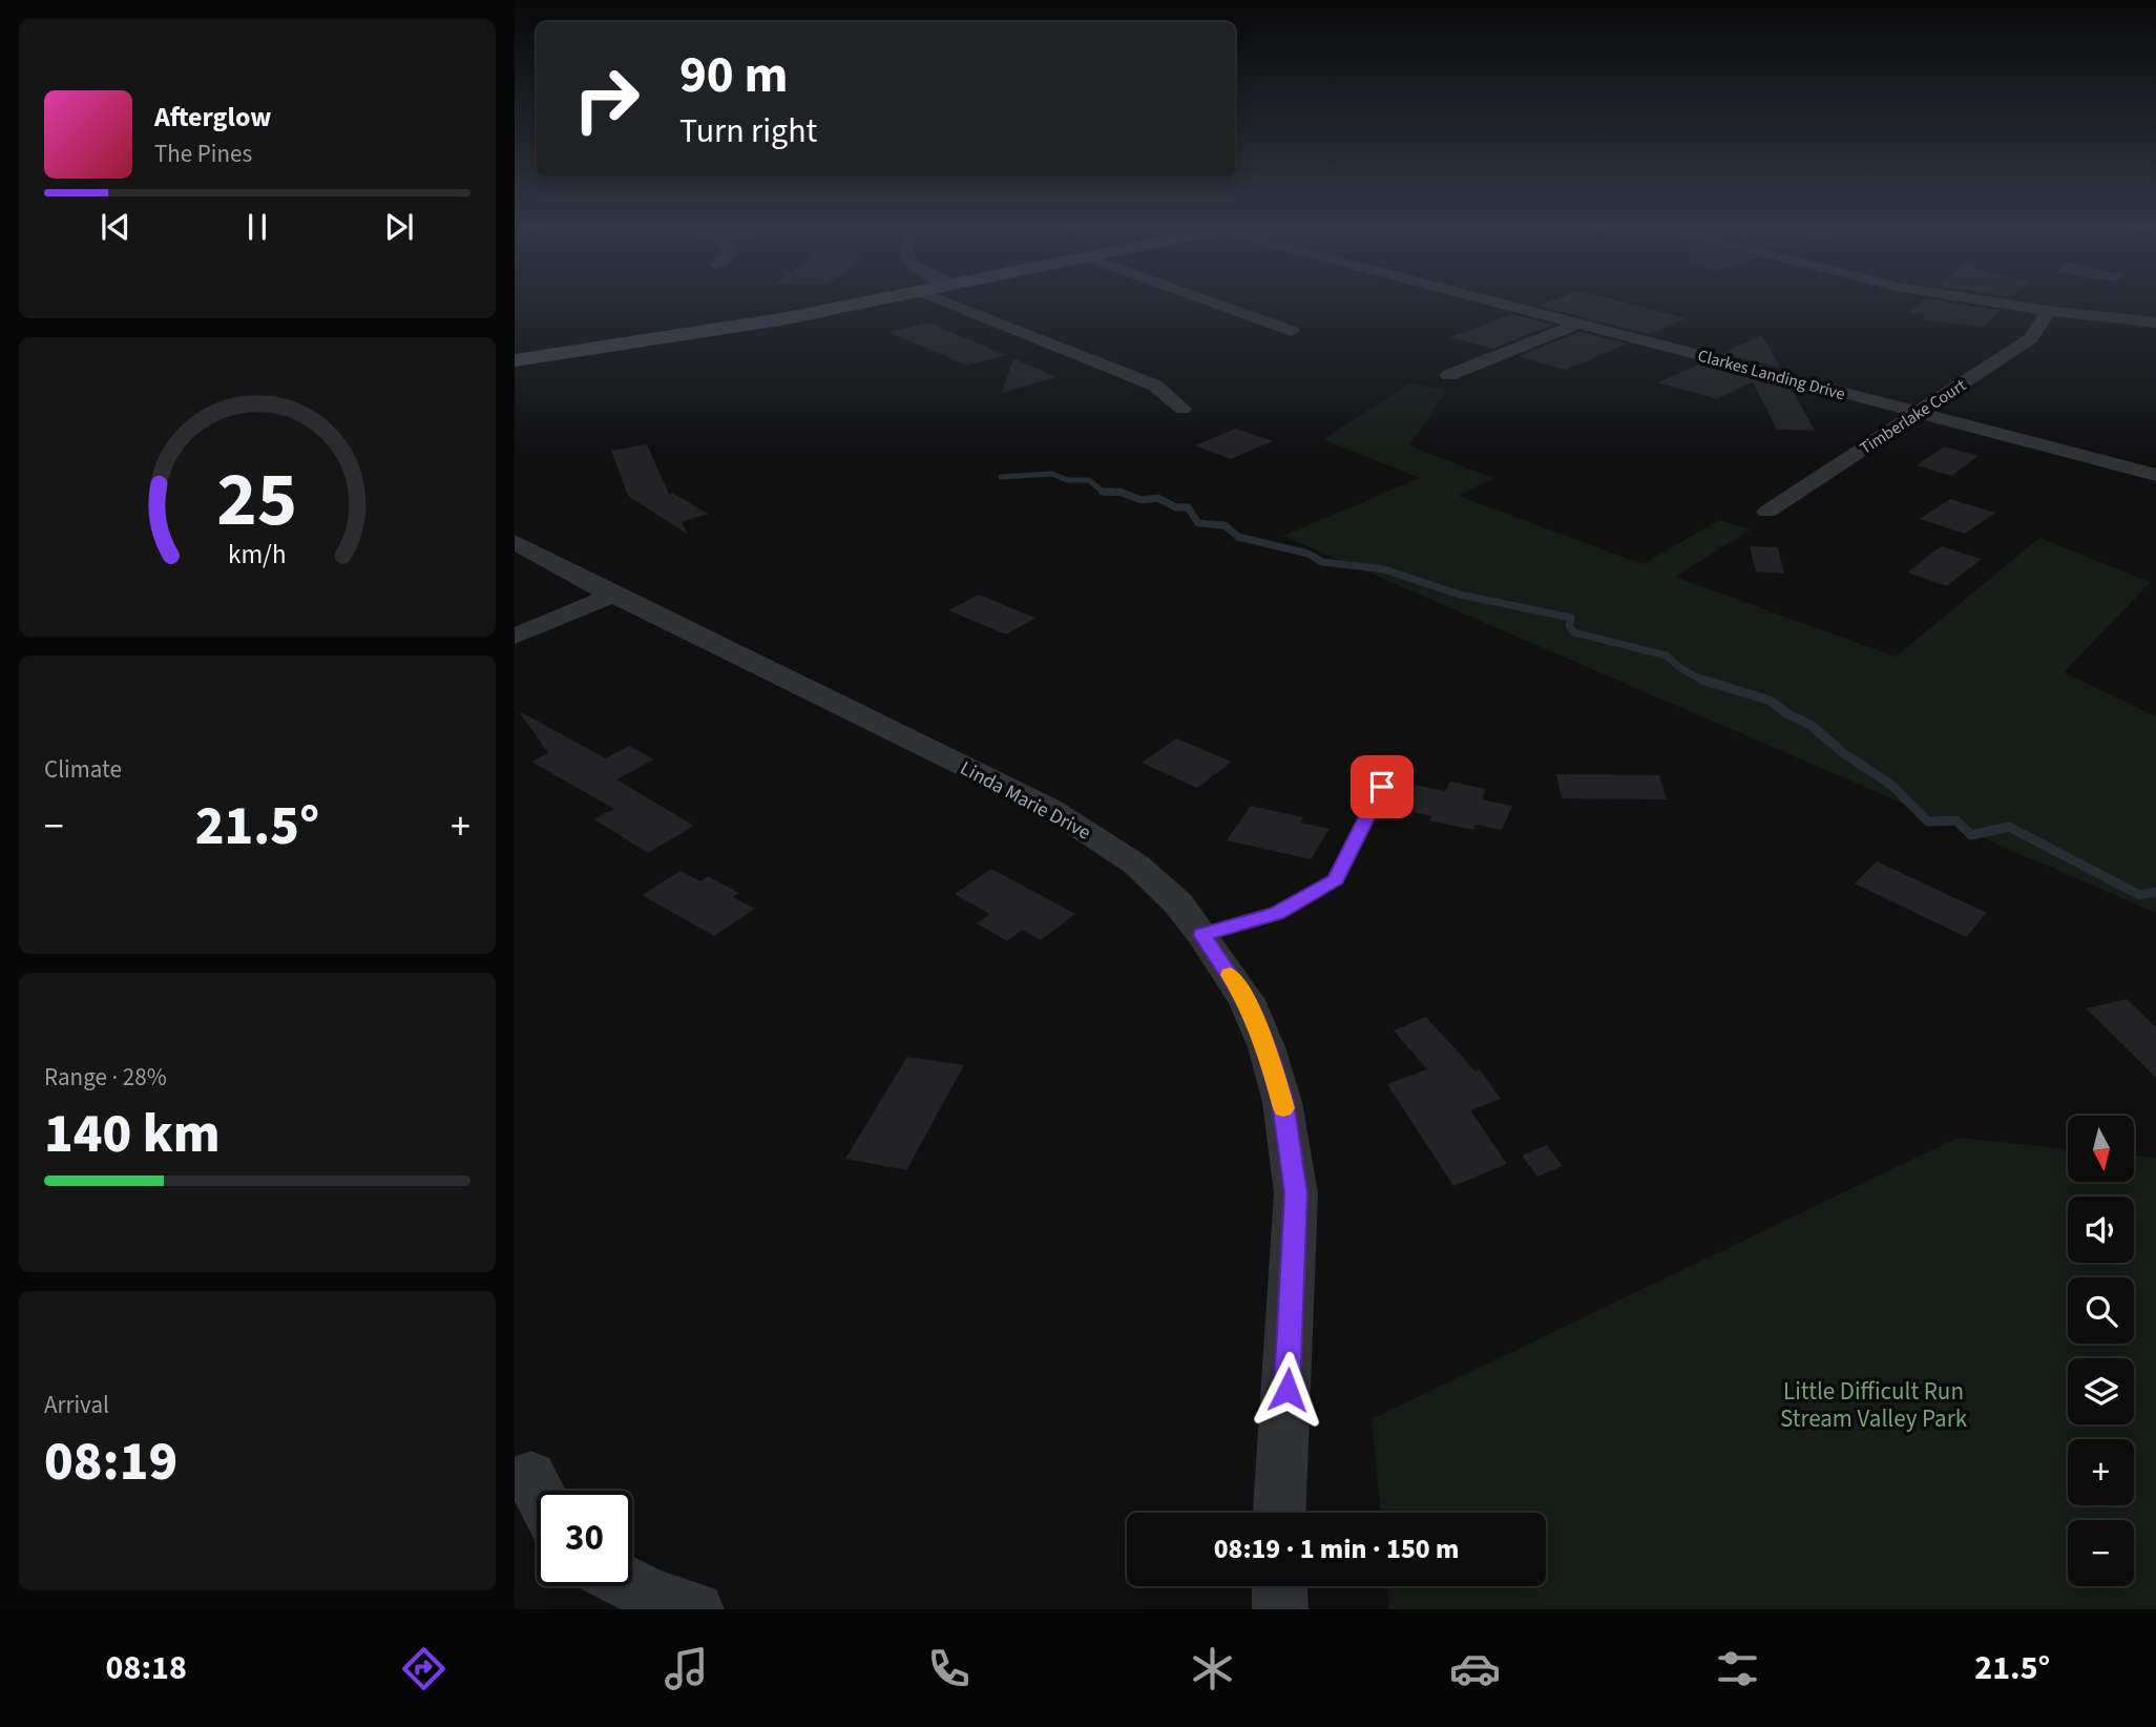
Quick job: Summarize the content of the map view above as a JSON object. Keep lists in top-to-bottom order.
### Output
{
  "streets": {
    "street": ["Clarkes Landing Drive", "Timberlake Court", "Linda Marie Drive"]
  },
  "crossings": [
    ["Clarkes Landing Drive", "Timberlake Court"]
  ],
  "parks": ["Little Difficult Run Stream Valley Park"],
  "north": "bottom",
  "page": {
    "turn": ["90 m", "Turn right"],
    "song": ["Afterglow", "The Pines"],
    "tile": [
      "Climate",
      ["Range · 28%", "140 km"],
      ["Arrival", "08:19"]
    ],
    "heat": ["−", "21.5°", "+"],
    "map_buttons": ["+", "−"],
    "limit": "30",
    "trip": "08:19 · 1 min · 150 m",
    "tabs": ["08:18", "21.5°"],
    "gauge": ["25", "km/h"]
  }
}
